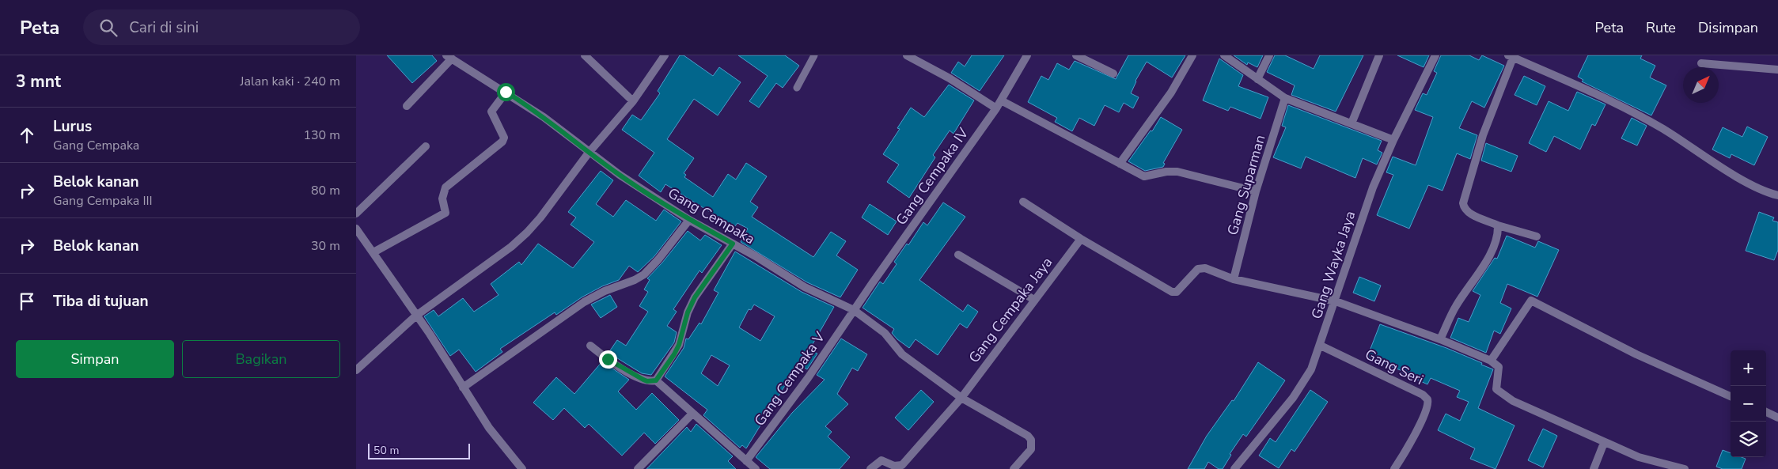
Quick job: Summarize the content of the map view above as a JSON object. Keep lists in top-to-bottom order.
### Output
{
  "streets": {
    "street": [
      "Gang Cempaka IV",
      "Gang Suparman",
      "Gang Cempaka",
      "Gang Wayka Jaya",
      "Gang Cempaka Jaya",
      "Gang Seri",
      "Gang Cempaka V"
    ]
  },
  "crossings": [
    ["Gang Cempaka IV", "Gang Cempaka"],
    ["Gang Cempaka IV", "Gang Cempaka V"],
    ["Gang Cempaka", "Gang Cempaka Jaya"],
    ["Gang Cempaka", "Gang Cempaka V"],
    ["Gang Wayka Jaya", "Gang Seri"]
  ],
  "scale_bar": "50 m",
  "north": "top right",
  "page": {
    "header": "Peta",
    "search": "Cari di sini",
    "nav": ["Peta", "Rute", "Disimpan"],
    "heading": ["3 mnt", "Jalan kaki · 240 m"],
    "list": [
      ["Lurus", "Gang Cempaka", "130 m"],
      ["Belok kanan", "Gang Cempaka III", "80 m"],
      ["Belok kanan", "30 m"],
      "Tiba di tujuan"
    ],
    "buttons": ["Simpan", "Bagikan"],
    "map_buttons": ["+", "−"],
    "scale": "50 m"
  }
}
